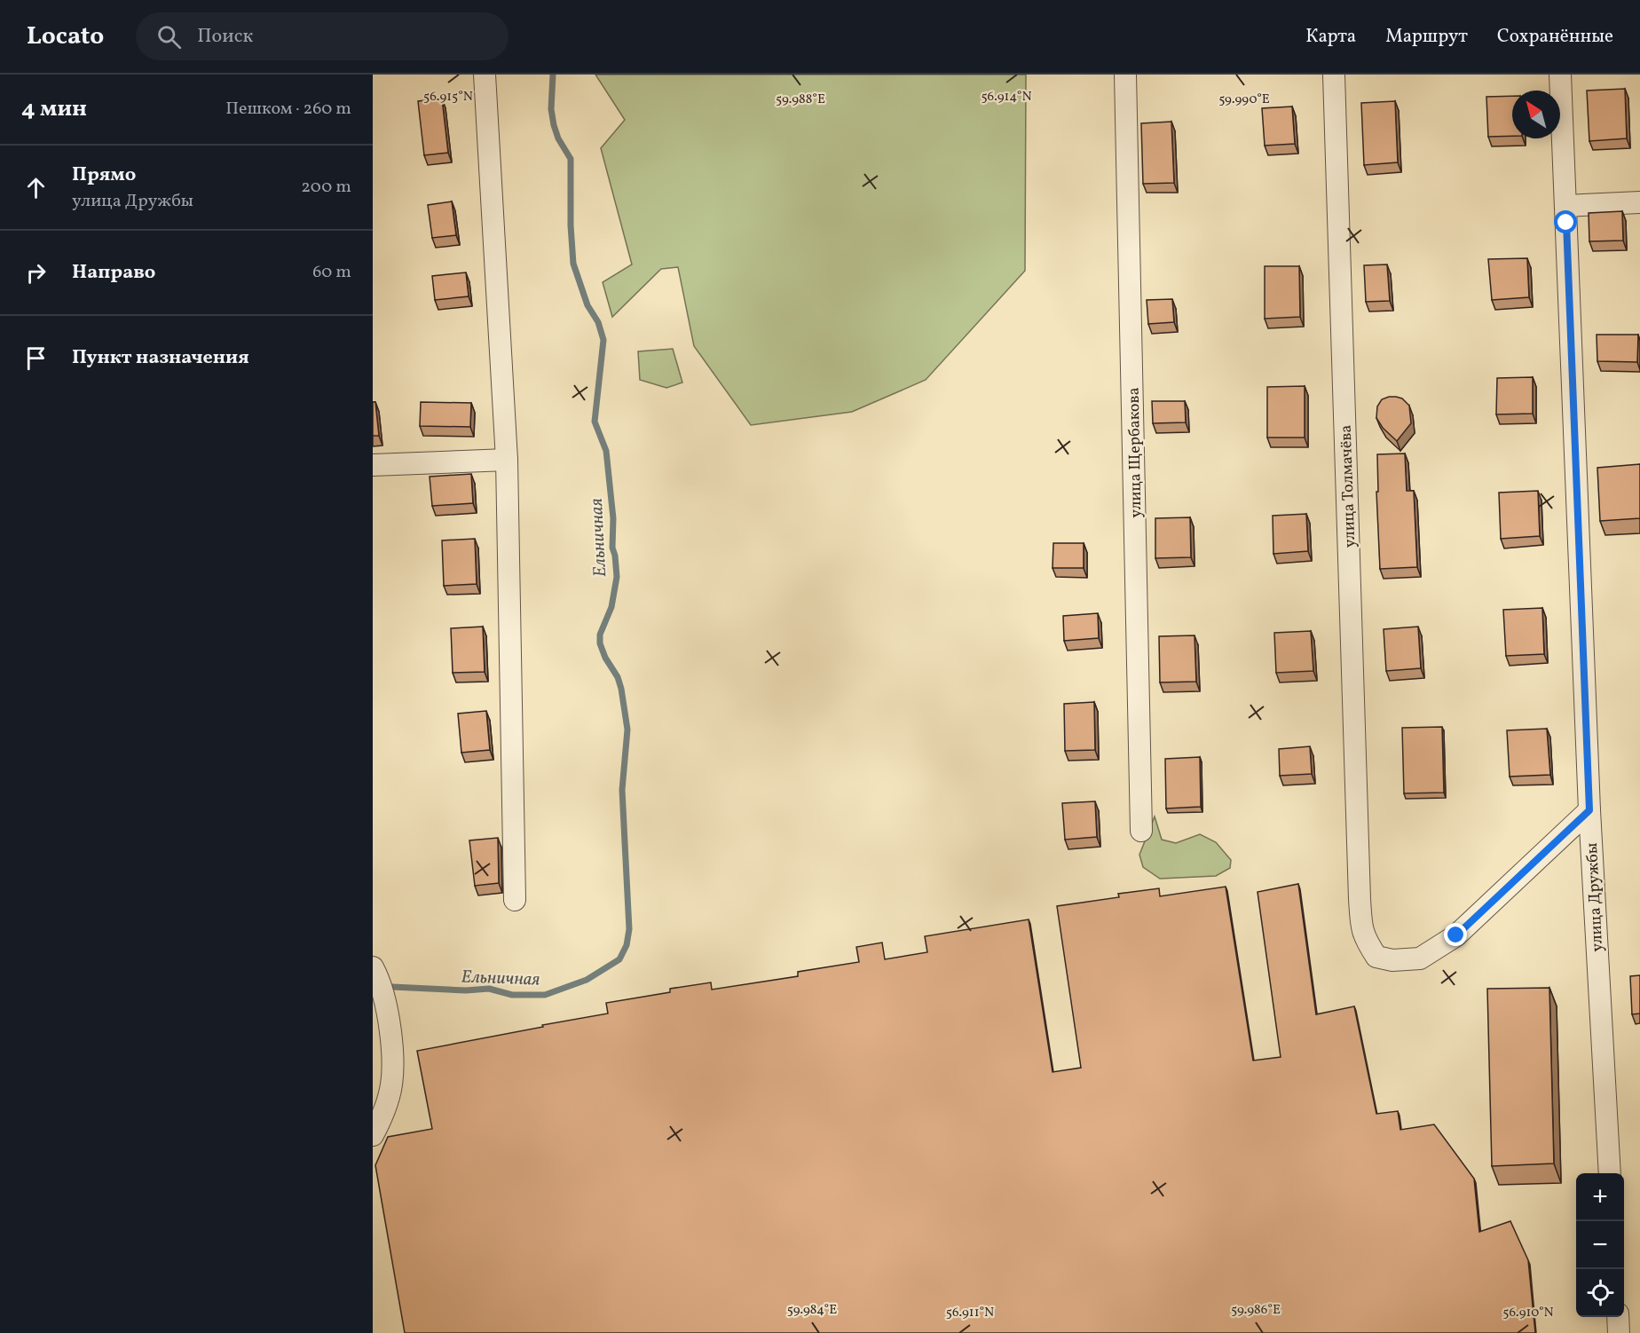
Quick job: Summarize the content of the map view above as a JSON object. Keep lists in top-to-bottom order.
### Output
{
  "streets": {
    "street": ["улица Щербакова", "улица Толмачёва", "улица Дружбы"]
  },
  "crossings": [
    ["улица Толмачёва", "улица Дружбы"]
  ],
  "water": ["Ельничная"],
  "north": "top left",
  "page": {
    "header": "Locato",
    "search": "Поиск",
    "nav": ["Карта", "Маршрут", "Сохранённые"],
    "heading": ["4 мин", "Пешком · 260 m"],
    "list": [
      ["Прямо", "улица Дружбы", "200 m"],
      ["Направо", "60 m"],
      "Пункт назначения"
    ],
    "map_buttons": ["+", "−"]
  },
  "coordinates": [
    "56.915°N",
    "56.914°N",
    "59.988°E",
    "59.990°E",
    "59.984°E",
    "59.986°E",
    "56.911°N",
    "56.910°N"
  ]
}
